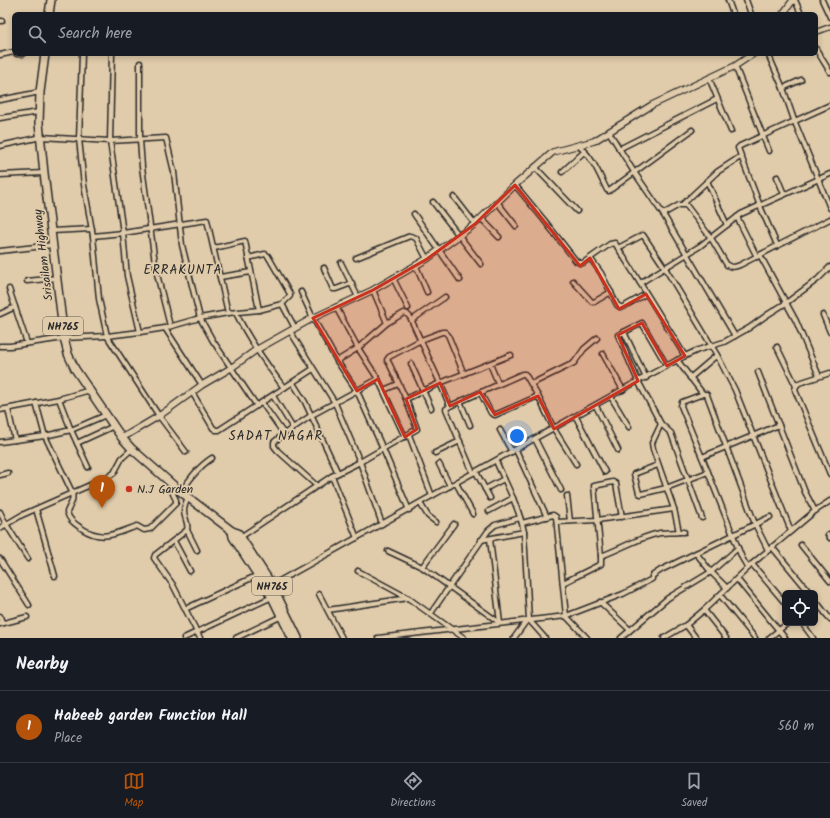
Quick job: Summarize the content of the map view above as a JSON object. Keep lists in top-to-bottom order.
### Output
{
  "streets": {
    "highway": ["Srisailam Highway", "NH765"]
  },
  "districts": ["ERRAKUNTA", "SADAT NAGAR"],
  "places": ["N.J Garden"],
  "page": {
    "search": "Search here",
    "pins": "1",
    "heading": "Nearby",
    "list": [
      {
        "mark": "1",
        "name": "Habeeb garden Function Hall",
        "note": "Place",
        "value": "560 m"
      }
    ],
    "nav": ["Map", "Directions", "Saved"]
  }
}
